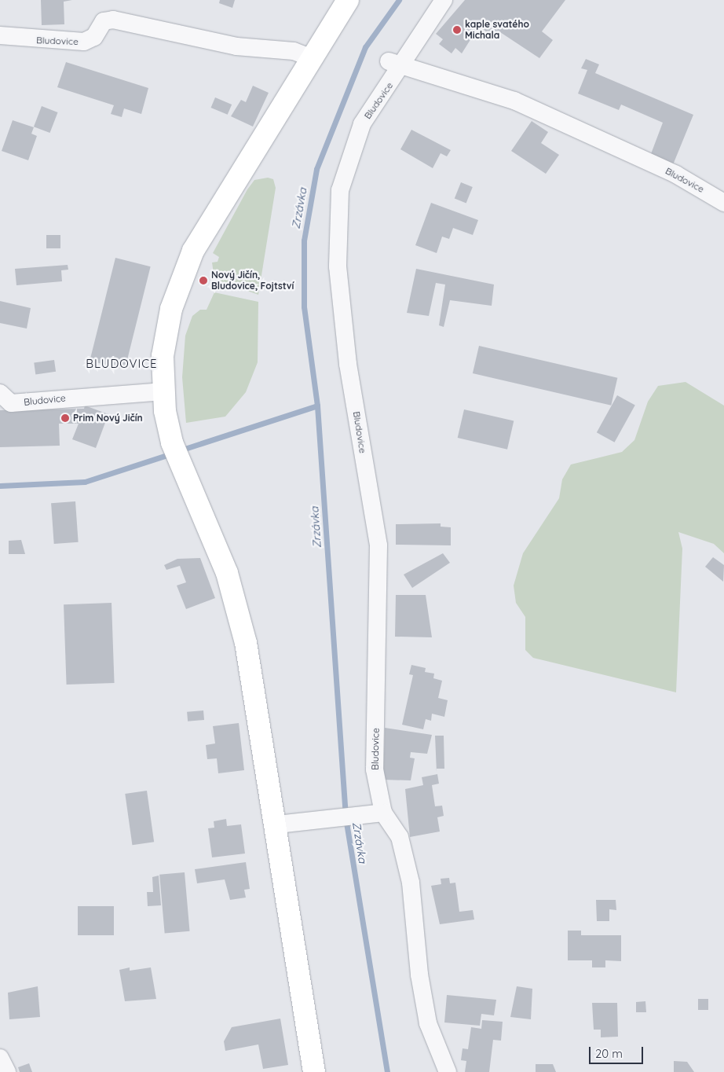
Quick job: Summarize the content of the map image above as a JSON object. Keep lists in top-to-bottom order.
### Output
{
  "streets": {
    "street": ["Bludovice"]
  },
  "districts": ["BLUDOVICE"],
  "water": ["Zrzávka"],
  "places": ["kaple svatého Michala", "Nový Jičín, Bludovice, Fojtství", "Prim Nový Jičín"],
  "scale_bar": "20 m"
}
